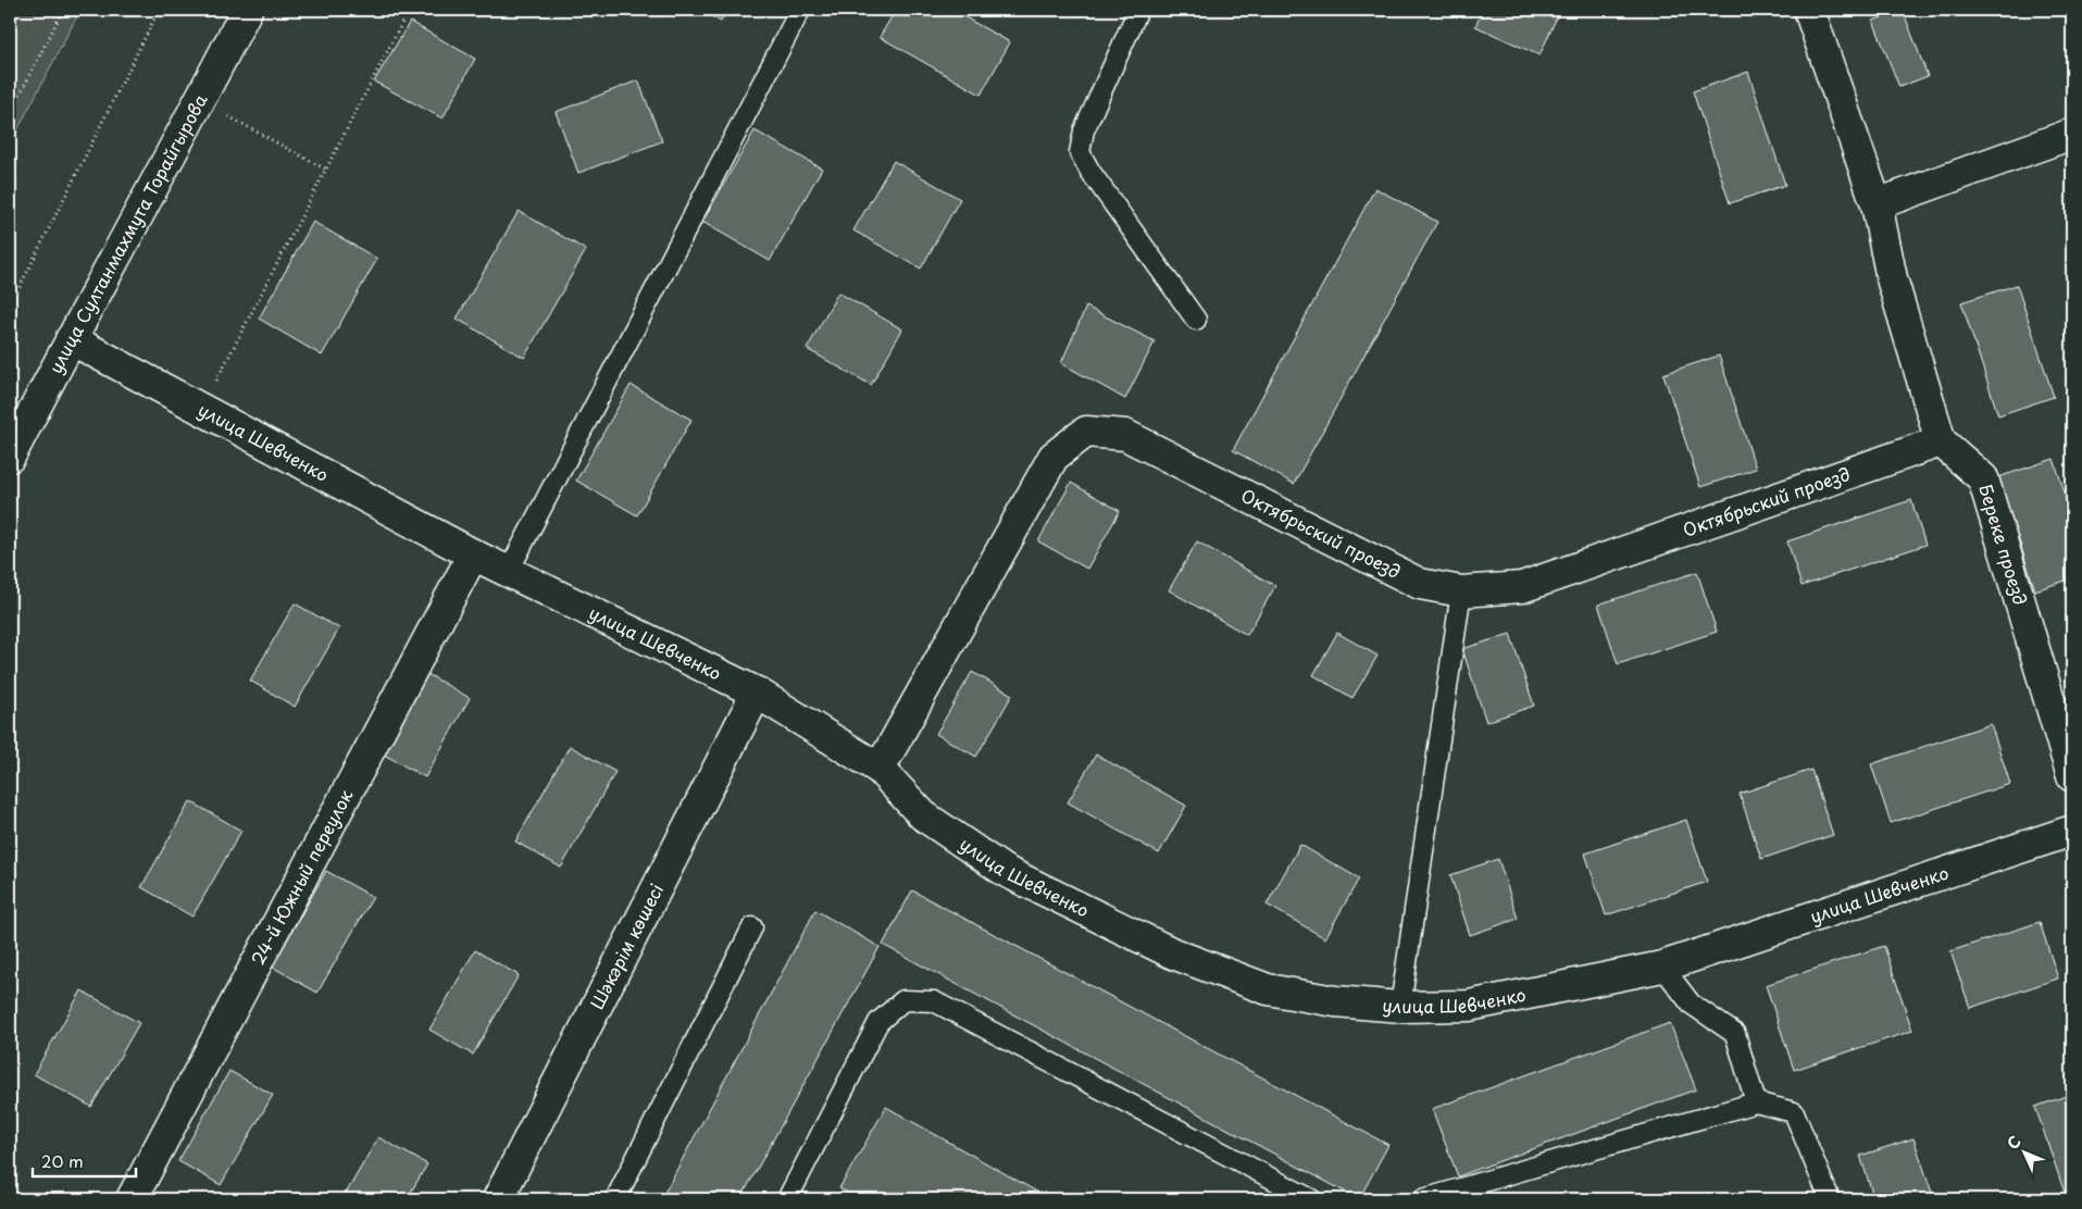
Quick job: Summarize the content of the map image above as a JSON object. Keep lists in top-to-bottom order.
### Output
{
  "streets": {
    "street": [
      "улица Султанмахмута Торайгырова",
      "улица Шевченко",
      "Октябрьский проезд",
      "Береке проезд",
      "24-й Южный переулок",
      "Шәкәрім көшесі"
    ]
  },
  "crossings": [
    ["улица Султанмахмута Торайгырова", "улица Шевченко"],
    ["улица Шевченко", "Октябрьский проезд"],
    ["улица Шевченко", "24-й Южный переулок"],
    ["улица Шевченко", "Шәкәрім көшесі"],
    ["Октябрьский проезд", "Береке проезд"]
  ],
  "scale_bar": "20 m",
  "north": "top left"
}
